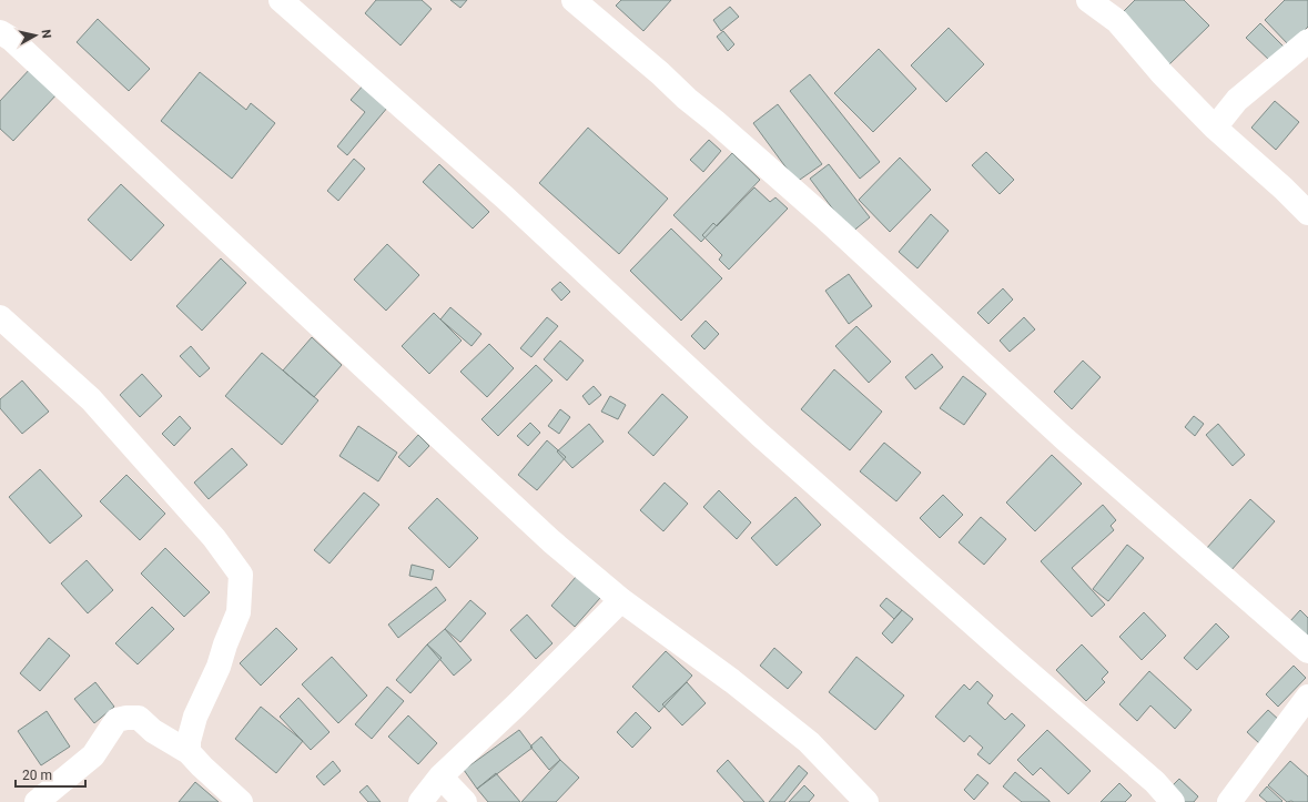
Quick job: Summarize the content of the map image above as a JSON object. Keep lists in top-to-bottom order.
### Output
{
  "scale_bar": "20 m",
  "north": "right"
}
